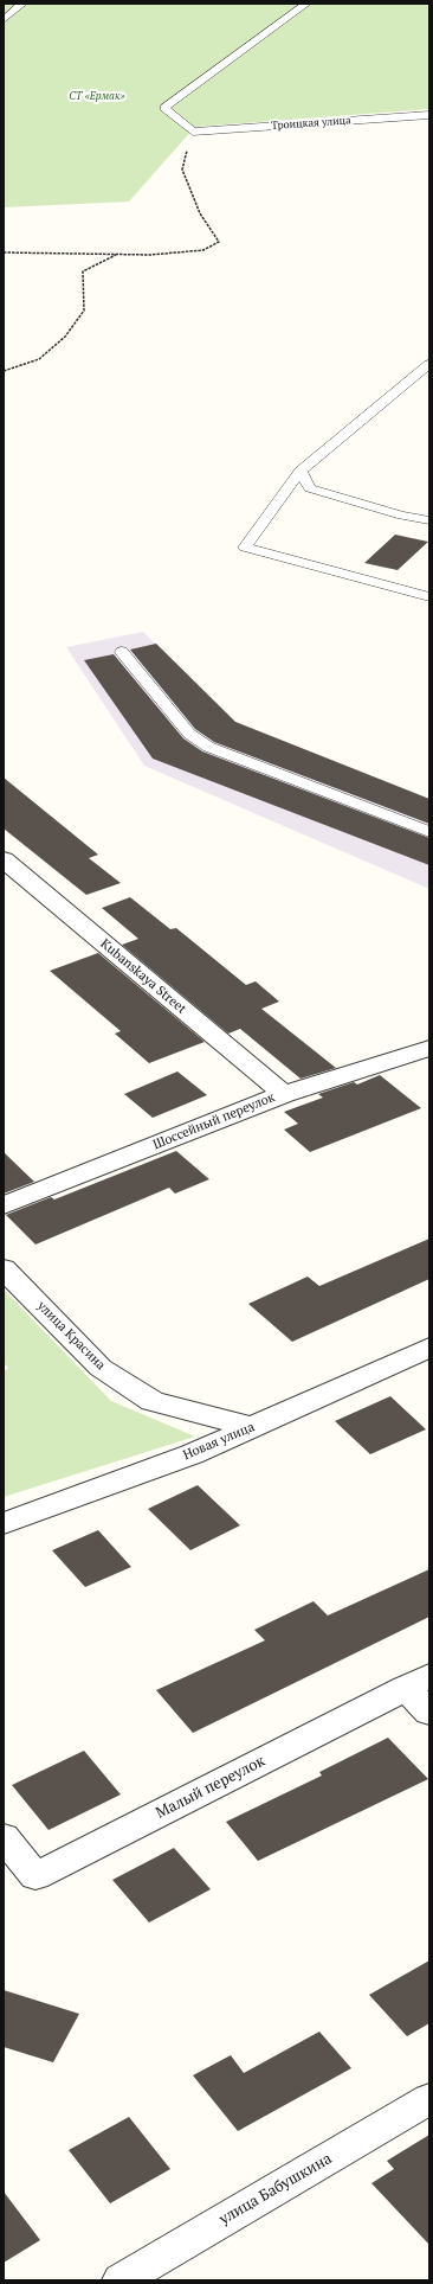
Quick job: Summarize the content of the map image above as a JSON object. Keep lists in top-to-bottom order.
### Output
{
  "streets": {
    "street": [
      "Kubanskaya Street",
      "Шоссейный переулок",
      "улица Красина",
      "Новая улица",
      "Малый переулок",
      "улица Бабушкина"
    ],
    "lane": ["Троицкая улица"]
  },
  "crossings": [
    ["Kubanskaya Street", "Шоссейный переулок"],
    ["улица Красина", "Новая улица"]
  ],
  "parks": ["СТ «Ермак»"]
}
